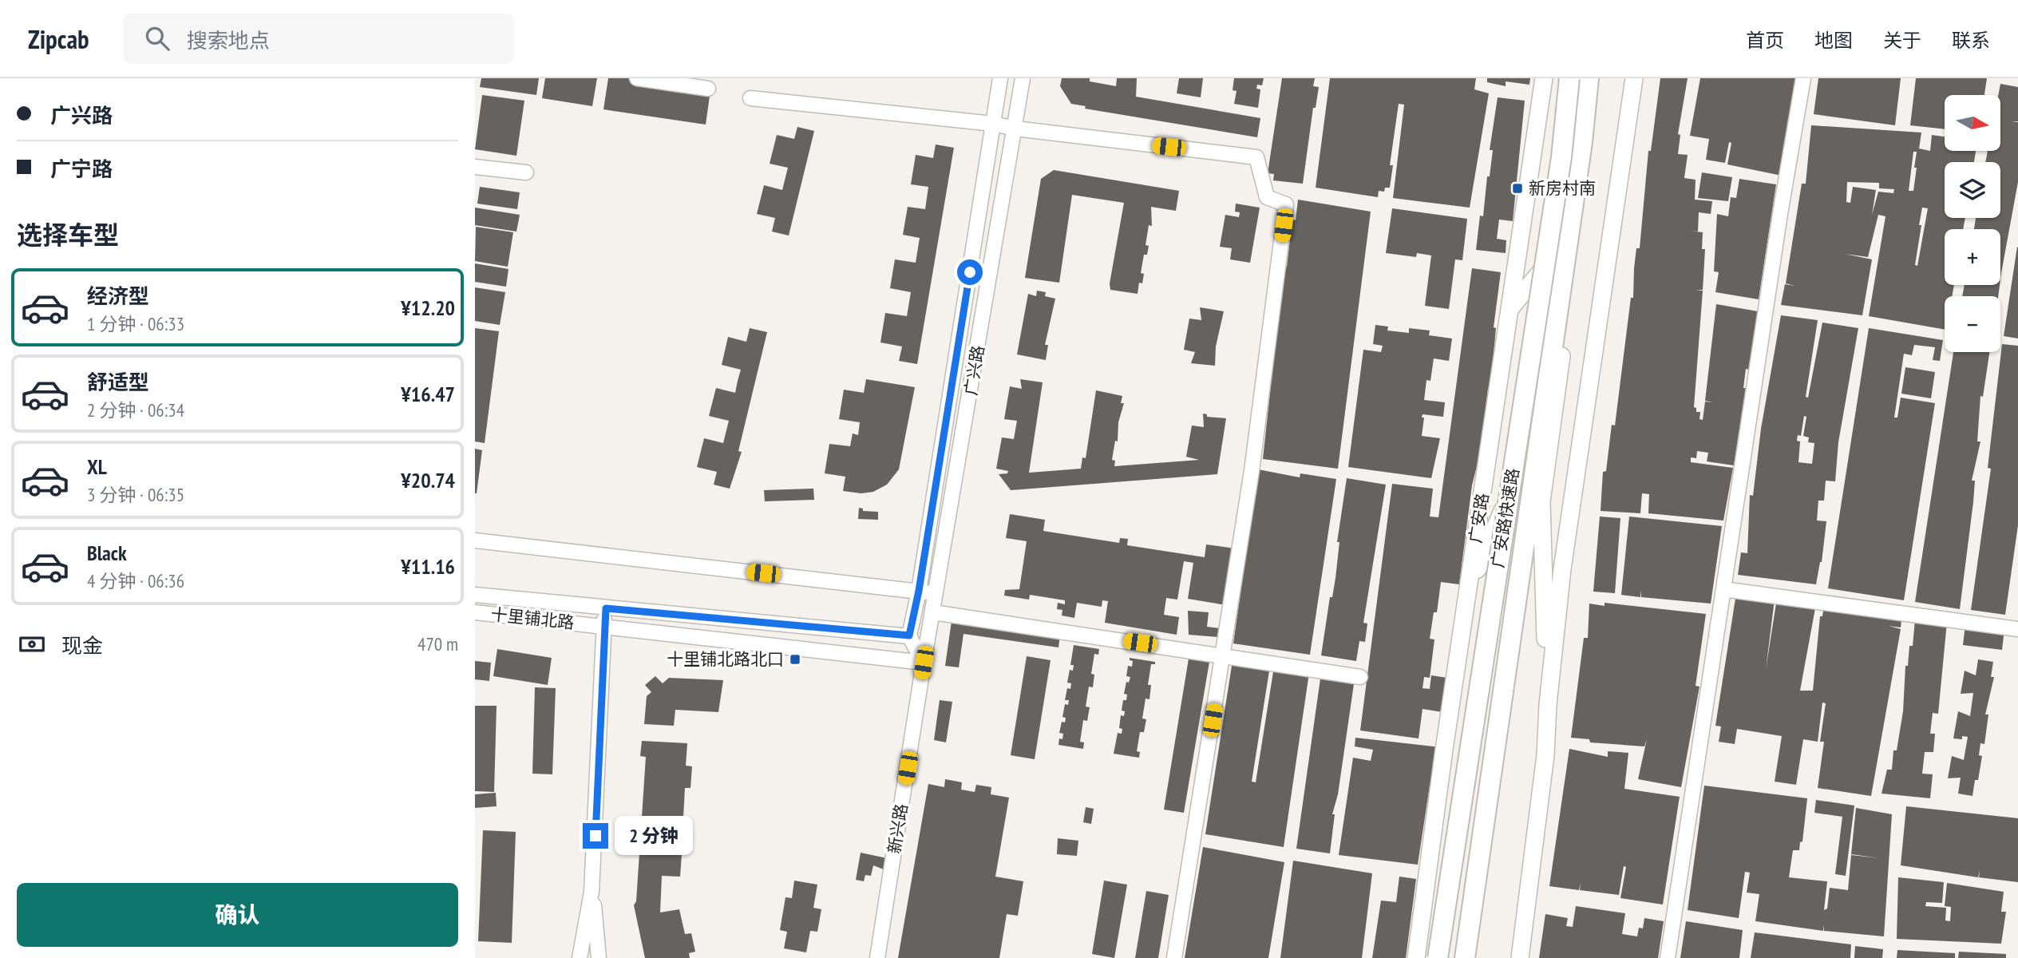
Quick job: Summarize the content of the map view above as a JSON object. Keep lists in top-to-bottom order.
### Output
{
  "streets": {
    "highway": ["广安路快速路"],
    "main road": ["广安路"],
    "street": ["广兴路", "十里铺北路", "新兴路"]
  },
  "crossings": [
    ["广兴路", "十里铺北路"],
    ["广兴路", "新兴路"],
    ["十里铺北路", "新兴路"]
  ],
  "places": {
    "transit": ["新房村南", "十里铺北路北口"]
  },
  "north": "right",
  "page": {
    "header": "Zipcab",
    "search": "搜索地点",
    "nav": [
      "首页",
      "地图",
      "关于",
      "联系"
    ],
    "banner": ["广兴路", "广宁路"],
    "map_buttons": ["+", "−"],
    "heading": "选择车型",
    "list": [
      {
        "name": "经济型",
        "note": "1 分钟 · 06:33",
        "value": "¥12.20"
      },
      {
        "name": "舒适型",
        "note": "2 分钟 · 06:34",
        "value": "¥16.47"
      },
      {
        "name": "XL",
        "note": "3 分钟 · 06:35",
        "value": "¥20.74"
      },
      {
        "name": "Black",
        "note": "4 分钟 · 06:36",
        "value": "¥11.16"
      }
    ],
    "pay": ["现金", "470 m"],
    "bubble": "2 分钟",
    "buttons": "确认"
  }
}
